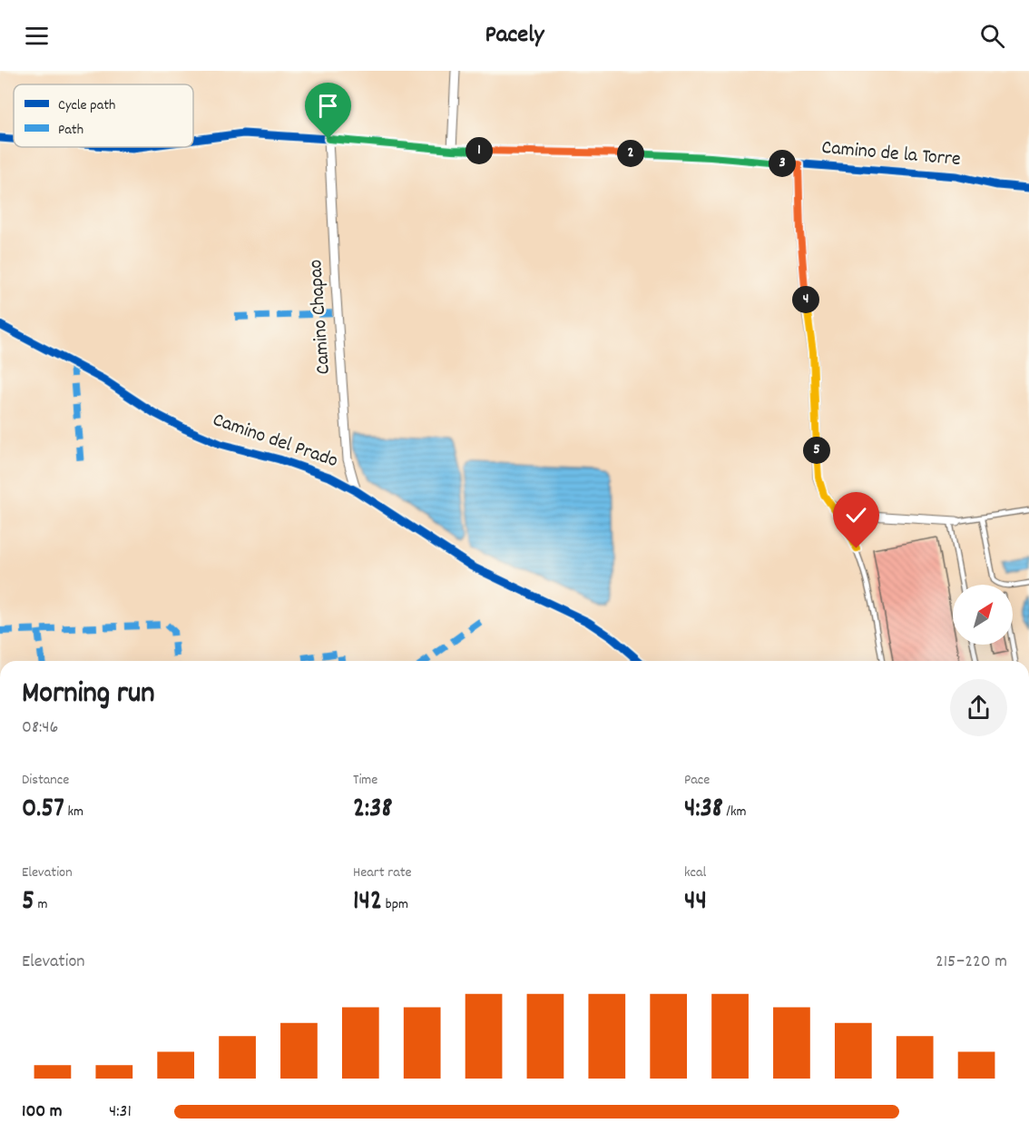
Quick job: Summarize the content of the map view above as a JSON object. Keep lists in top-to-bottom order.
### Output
{
  "streets": {
    "street": ["Camino de la Torre", "Camino Chapao", "Camino del Prado"]
  },
  "crossings": [
    ["Camino de la Torre", "Camino Chapao"],
    ["Camino Chapao", "Camino del Prado"]
  ],
  "legend": ["Cycle path", "Path"],
  "north": "top right",
  "page": {
    "header": "Pacely",
    "pins": [
      "1",
      "2",
      "3",
      "4",
      "5"
    ],
    "heading": ["Morning run", "08:46"],
    "stats": [
      ["Distance", "0.57 km"],
      ["Time", "2:38"],
      ["Pace", "4:38 /km"],
      ["Elevation", "5 m"],
      ["Heart rate", "142 bpm"],
      ["kcal", "44"]
    ],
    "chart": ["Elevation", "215–220 m"],
    "list": [
      {
        "name": "100 m",
        "note": "4:31"
      }
    ]
  }
}
